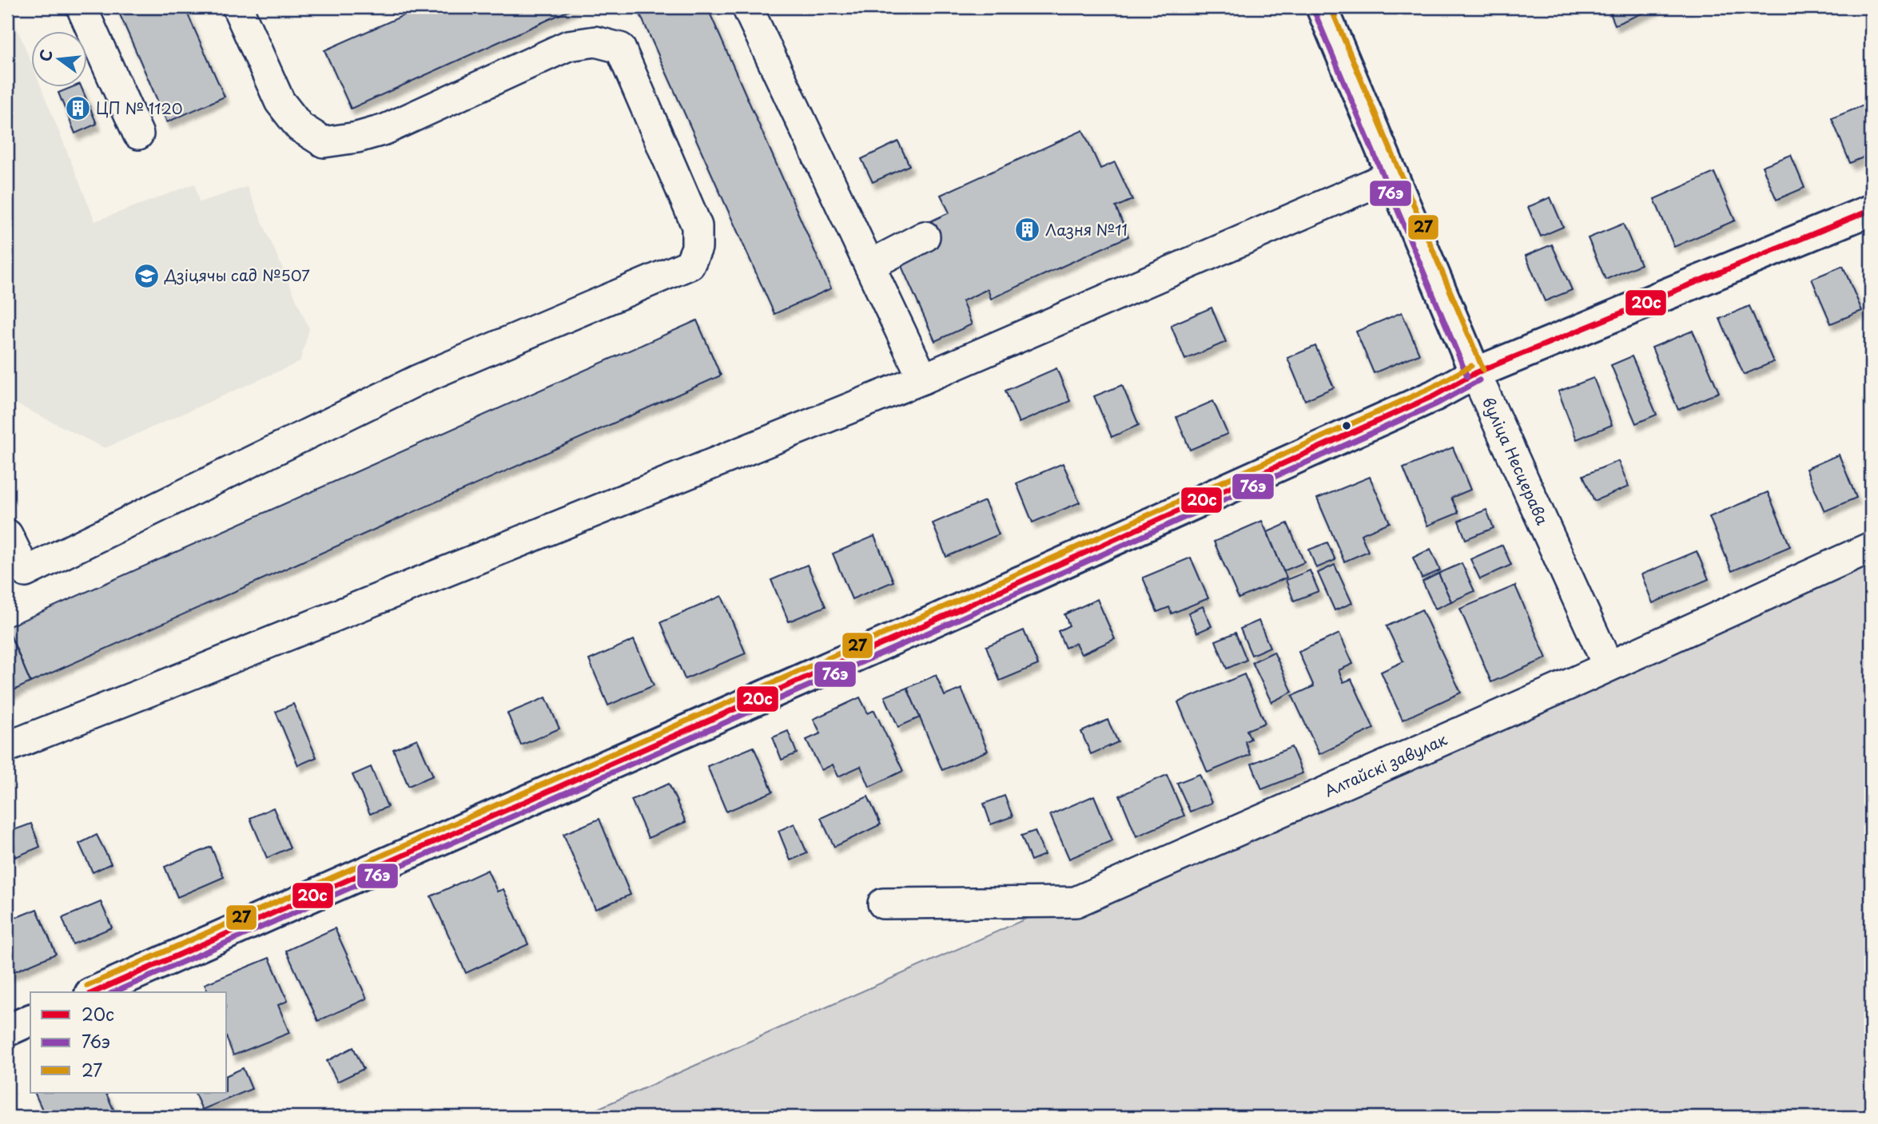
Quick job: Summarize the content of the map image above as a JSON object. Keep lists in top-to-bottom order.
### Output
{
  "streets": {
    "main road": ["вуліца Несцерава"],
    "street": ["Алтайскі завулак"]
  },
  "crossings": [
    ["вуліца Несцерава", "Алтайскі завулак"]
  ],
  "places": {
    "building": ["ЦП № 1120", "Лазня №11"],
    "school or university": ["Дзіцячы сад №507"]
  },
  "lines": ["transit line 27", "transit line 76э", "transit line 20с"],
  "legend": ["20с", "76э", "27"],
  "north": "left"
}
